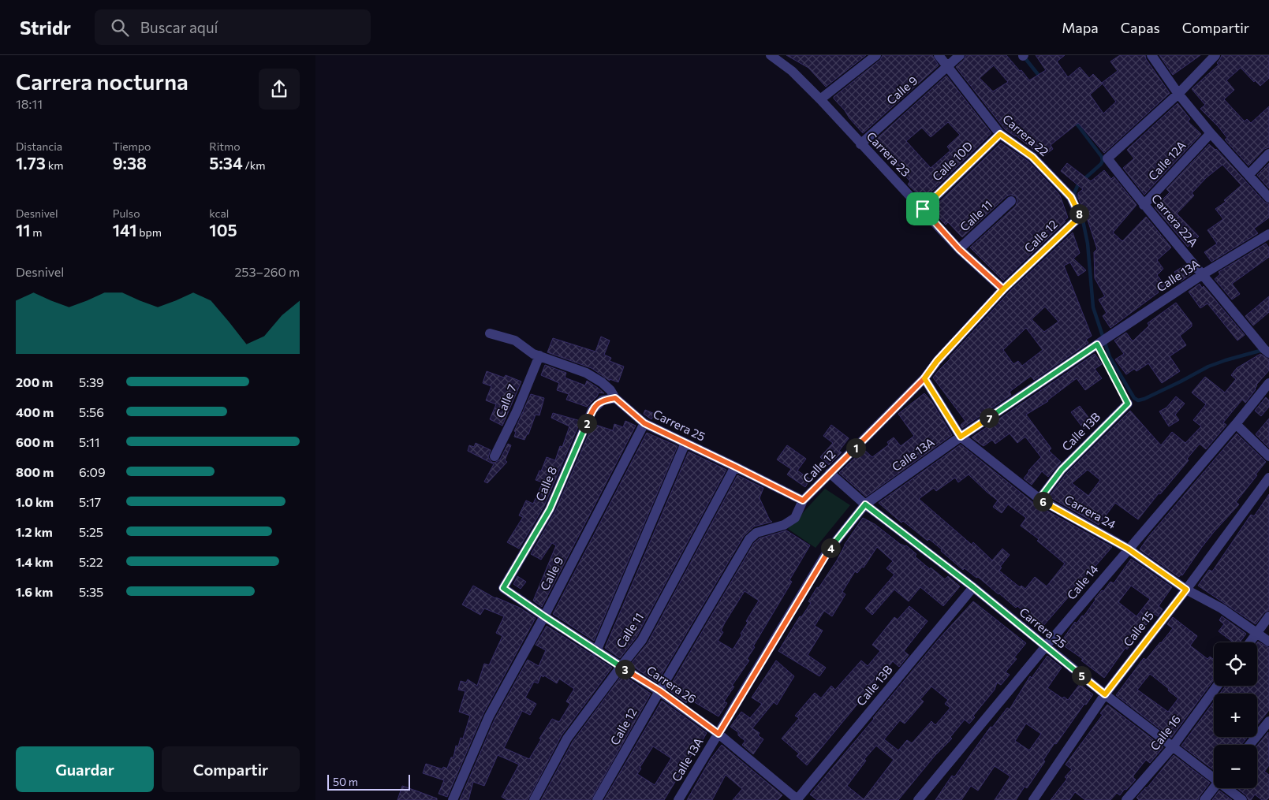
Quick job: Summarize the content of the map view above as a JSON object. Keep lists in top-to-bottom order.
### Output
{
  "streets": {
    "street": [
      "Calle 9",
      "Carrera 22",
      "Carrera 23",
      "Calle 12A",
      "Calle 10D",
      "Calle 11",
      "Carrera 22A",
      "Calle 12",
      "Calle 13A",
      "Calle 7",
      "Carrera 25",
      "Calle 13B",
      "Calle 8",
      "Carrera 24",
      "Calle 14",
      "Calle 15",
      "Carrera 26",
      "Calle 16"
    ]
  },
  "crossings": [
    ["Calle 9", "Carrera 22"],
    ["Calle 9", "Carrera 23"],
    ["Calle 9", "Carrera 25"],
    ["Calle 9", "Carrera 26"],
    ["Carrera 22", "Calle 10D"],
    ["Carrera 22", "Calle 12"],
    ["Carrera 23", "Calle 10D"],
    ["Carrera 23", "Calle 11"],
    ["Carrera 23", "Calle 12"],
    ["Calle 12A", "Carrera 22A"],
    ["Calle 11", "Carrera 25"],
    ["Calle 11", "Carrera 26"],
    ["Carrera 22A", "Calle 13A"],
    ["Calle 12", "Carrera 25"],
    ["Calle 12", "Carrera 24"],
    ["Calle 12", "Carrera 26"],
    ["Calle 13A", "Carrera 25"],
    ["Calle 13A", "Carrera 24"],
    ["Calle 13A", "Carrera 26"],
    ["Calle 7", "Carrera 25"],
    ["Carrera 25", "Calle 13B"],
    ["Carrera 25", "Calle 8"],
    ["Carrera 25", "Calle 14"],
    ["Carrera 25", "Calle 15"],
    ["Carrera 25", "Calle 16"],
    ["Calle 13B", "Carrera 24"],
    ["Calle 13B", "Carrera 26"],
    ["Calle 8", "Carrera 26"],
    ["Carrera 24", "Calle 14"],
    ["Carrera 24", "Calle 15"]
  ],
  "scale_bar": "50 m",
  "page": {
    "header": "Stridr",
    "search": "Buscar aquí",
    "nav": ["Mapa", "Capas", "Compartir"],
    "heading": ["Carrera nocturna", "18:11"],
    "stats": [
      ["Distancia", "1.73 km"],
      ["Tiempo", "9:38"],
      ["Ritmo", "5:34 /km"],
      ["Desnivel", "11 m"],
      ["Pulso", "141 bpm"],
      ["kcal", "105"]
    ],
    "pins": [
      "8",
      "7",
      "2",
      "1",
      "6",
      "4",
      "3",
      "5"
    ],
    "chart": ["Desnivel", "253–260 m"],
    "list": [
      {
        "name": "200 m",
        "note": "5:39"
      },
      {
        "name": "400 m",
        "note": "5:56"
      },
      {
        "name": "600 m",
        "note": "5:11"
      },
      {
        "name": "800 m",
        "note": "6:09"
      },
      {
        "name": "1.0 km",
        "note": "5:17"
      },
      {
        "name": "1.2 km",
        "note": "5:25"
      },
      {
        "name": "1.4 km",
        "note": "5:22"
      },
      {
        "name": "1.6 km",
        "note": "5:35"
      }
    ],
    "map_buttons": ["+", "−"],
    "buttons": ["Guardar", "Compartir"],
    "scale": "50 m"
  }
}
